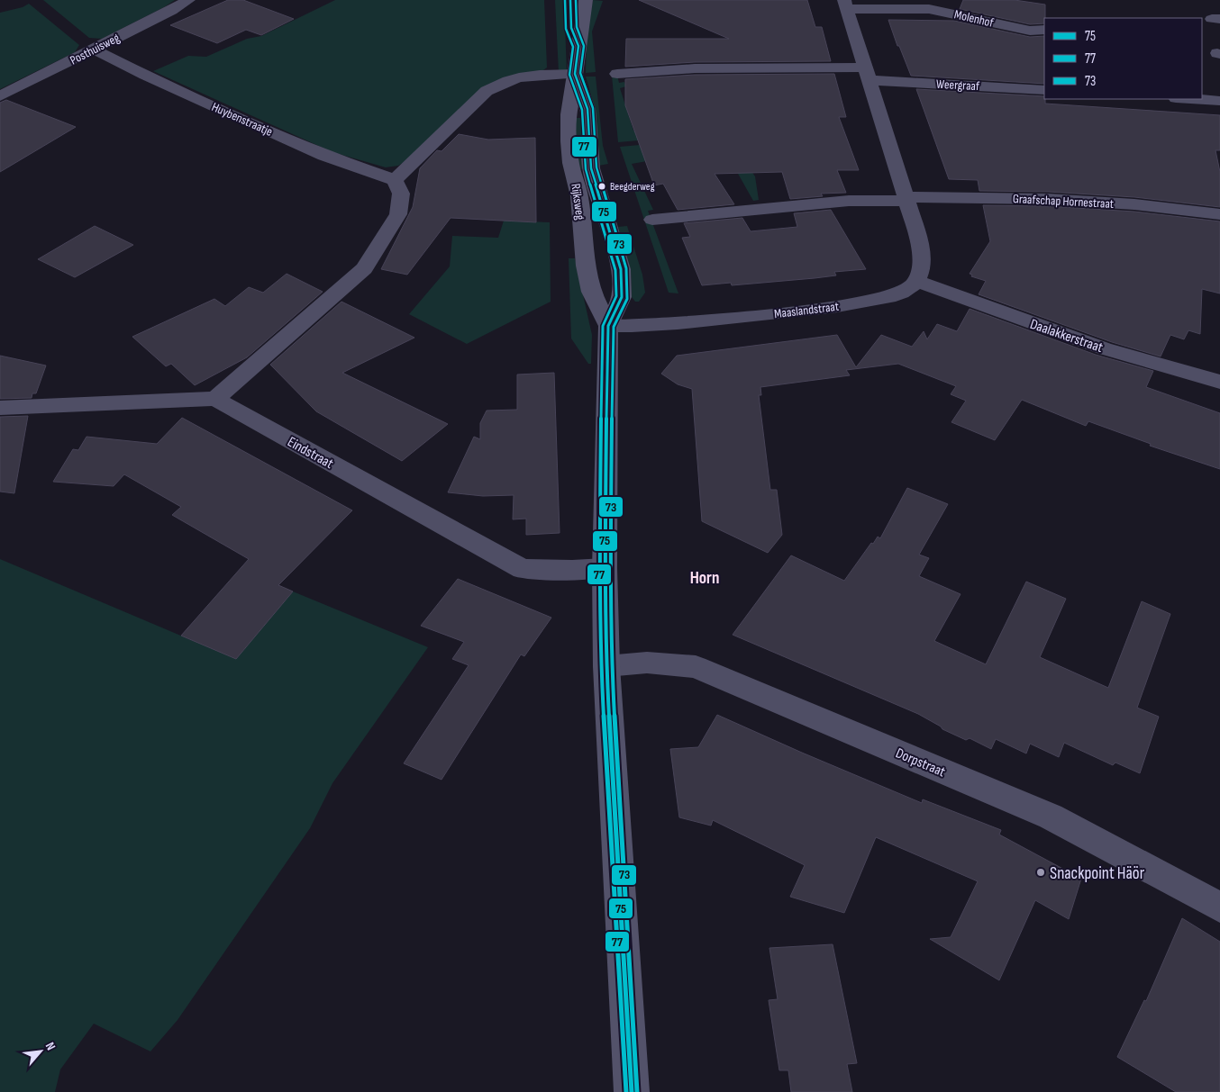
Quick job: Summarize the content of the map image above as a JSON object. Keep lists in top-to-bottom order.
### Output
{
  "streets": {
    "main road": ["Rijksweg"],
    "street": [
      "Molenhof",
      "Posthuisweg",
      "Weergraaf",
      "Huybenstraatje",
      "Graafschap Hornestraat",
      "Maaslandstraat",
      "Daalakkerstraat",
      "Eindstraat",
      "Dorpstraat"
    ]
  },
  "crossings": [
    ["Posthuisweg", "Huybenstraatje"],
    ["Rijksweg", "Maaslandstraat"],
    ["Rijksweg", "Eindstraat"],
    ["Rijksweg", "Dorpstraat"],
    ["Maaslandstraat", "Daalakkerstraat"]
  ],
  "districts": ["Horn"],
  "places": ["Beegderweg", "Snackpoint Häör"],
  "lines": ["transit line 75", "transit line 77", "transit line 73"],
  "legend": ["75", "77", "73"],
  "north": "top right"
}
